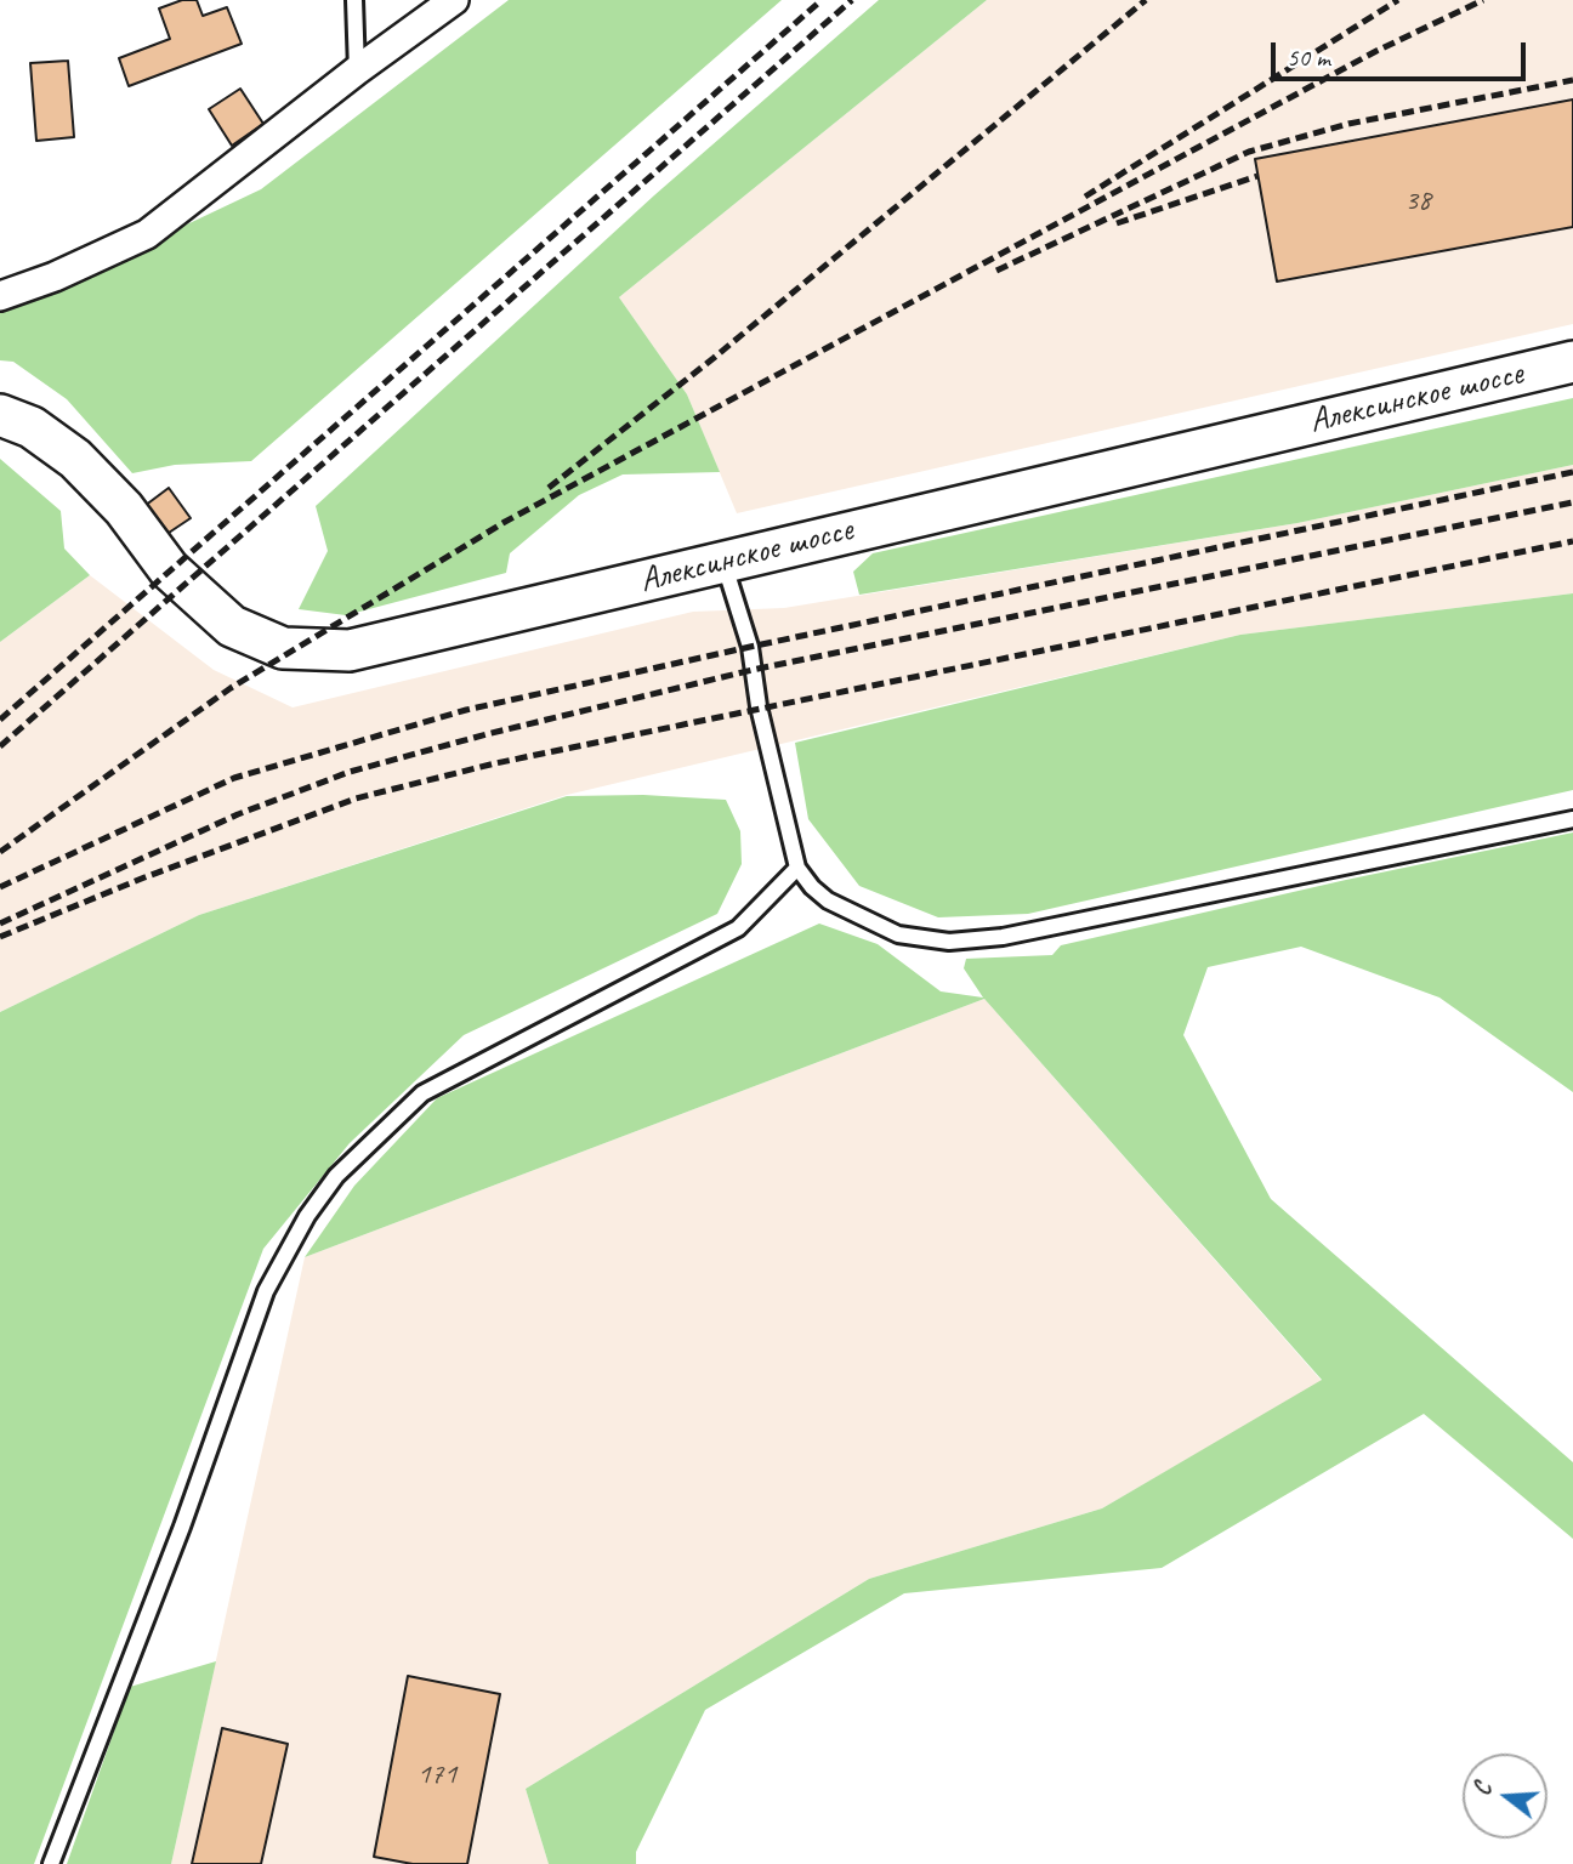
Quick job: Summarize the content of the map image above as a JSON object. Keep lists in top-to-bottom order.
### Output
{
  "streets": {
    "main road": ["Алексинское шоссе"]
  },
  "house_numbers": ["38", "171"],
  "scale_bar": "50 m",
  "north": "left"
}
